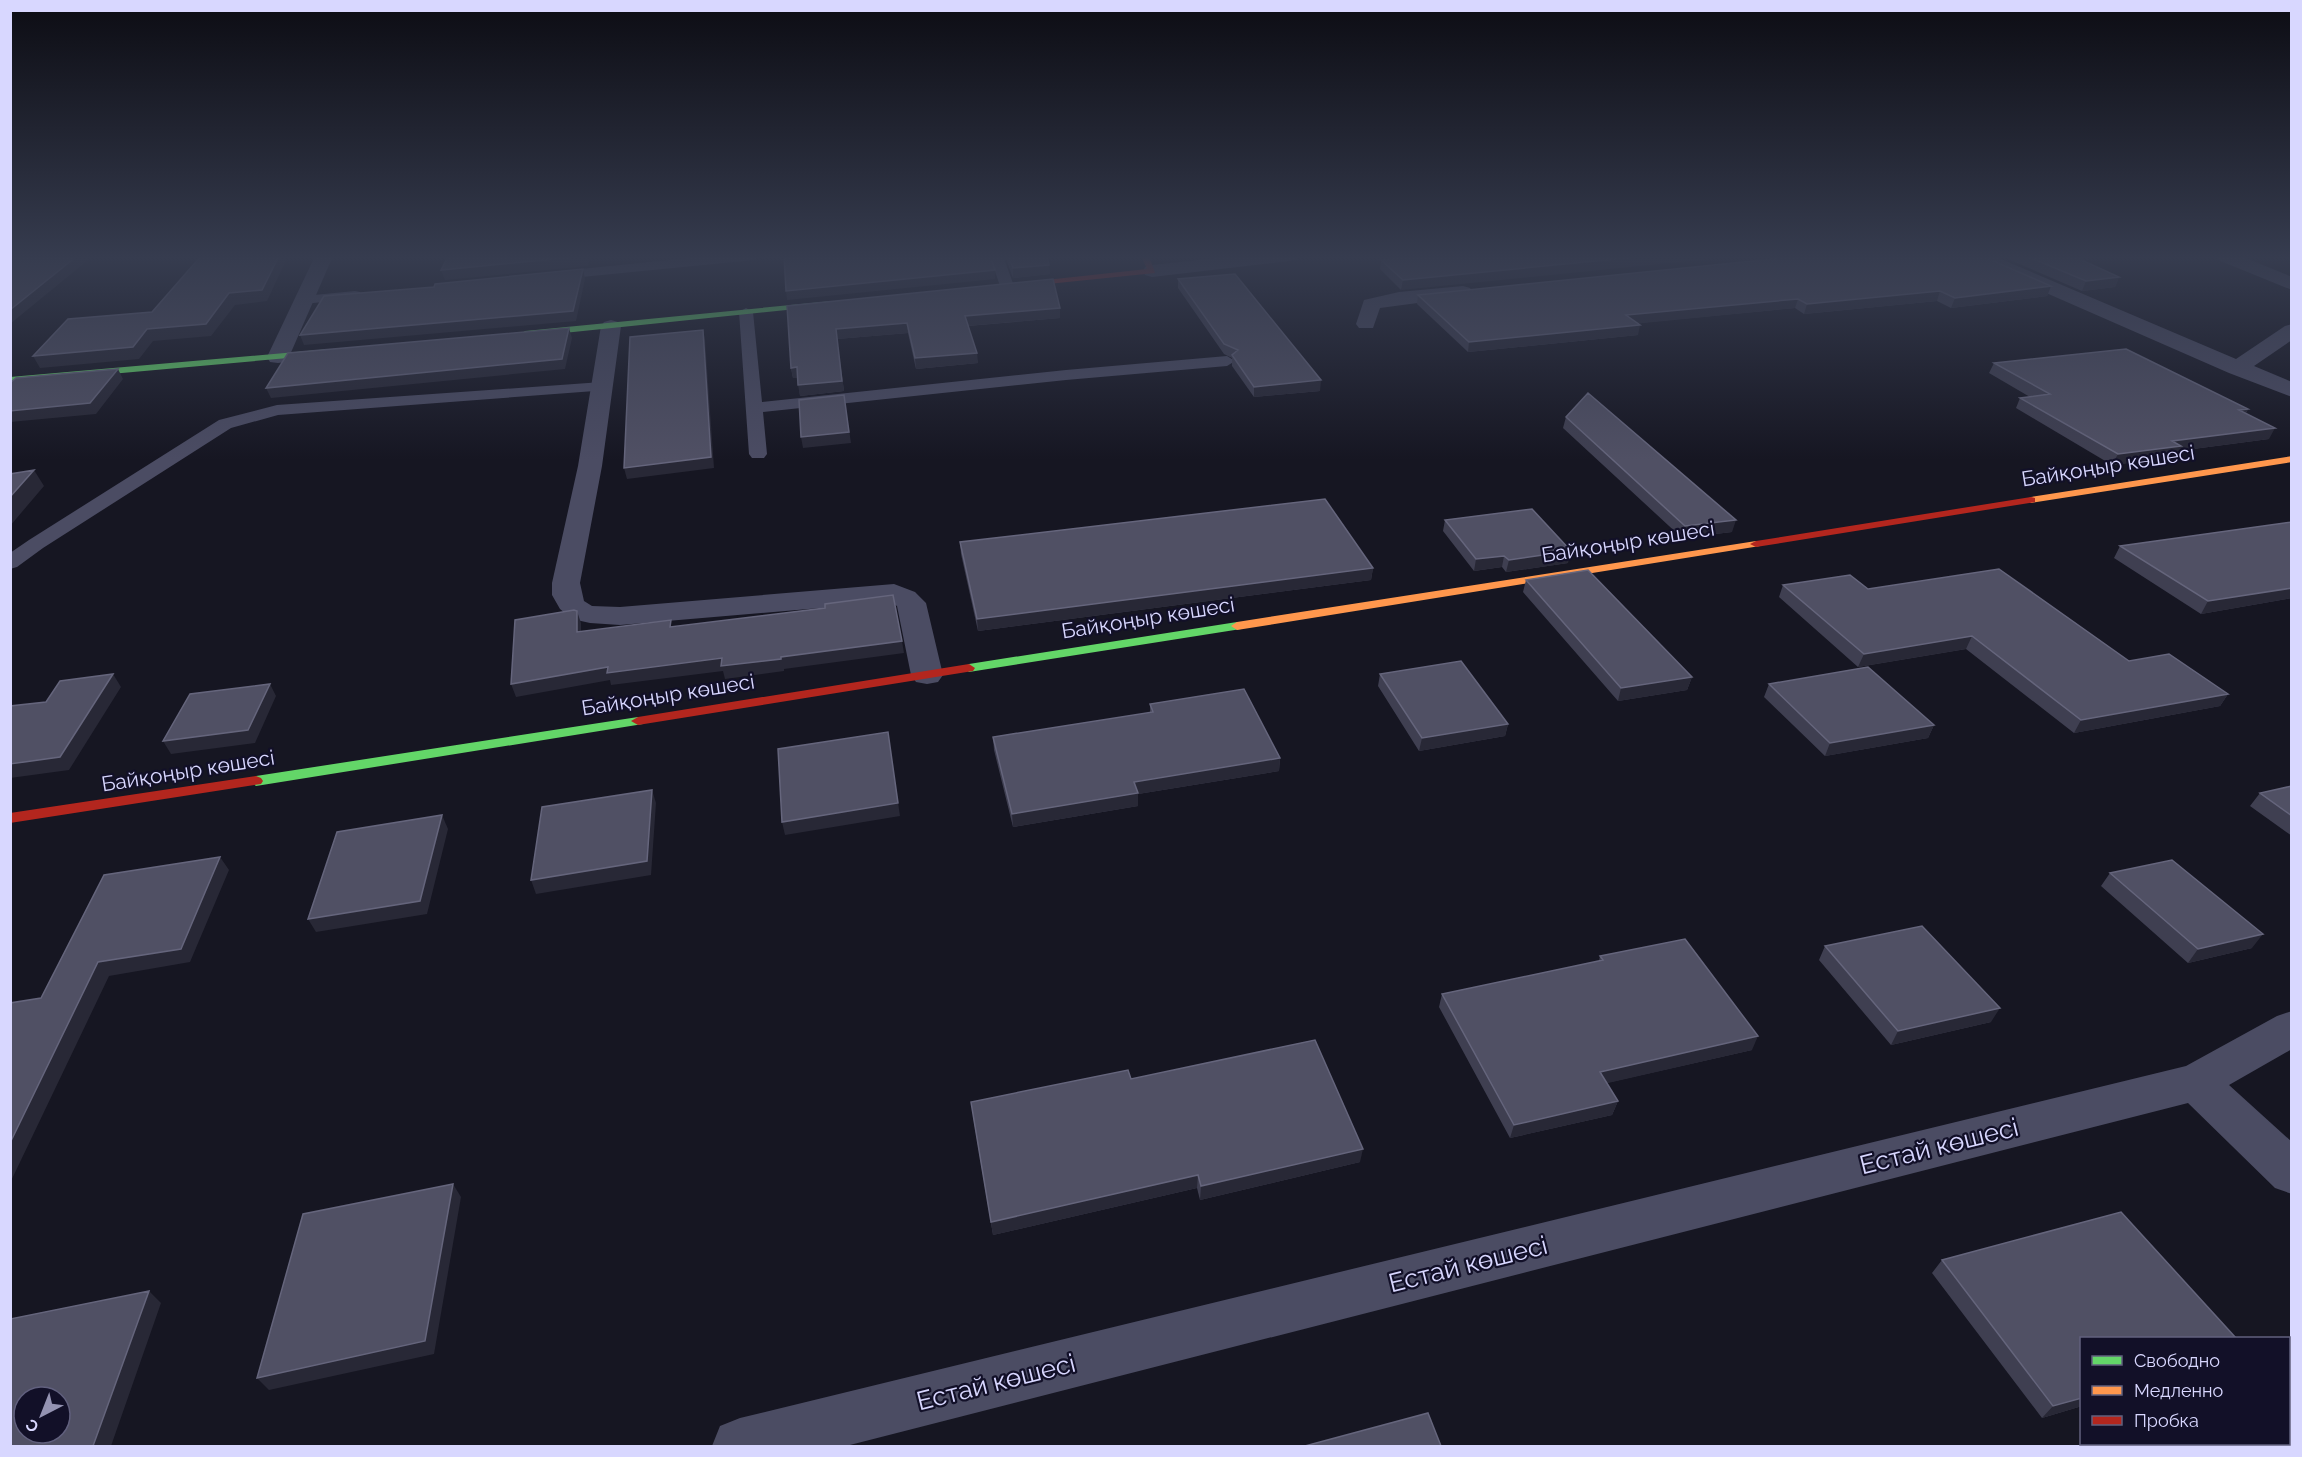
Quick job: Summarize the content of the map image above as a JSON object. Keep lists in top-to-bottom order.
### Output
{
  "streets": {
    "street": ["Байқоңыр көшесі", "Естай көшесі"]
  },
  "legend": ["Свободно", "Медленно", "Пробка"],
  "north": "bottom left"
}
